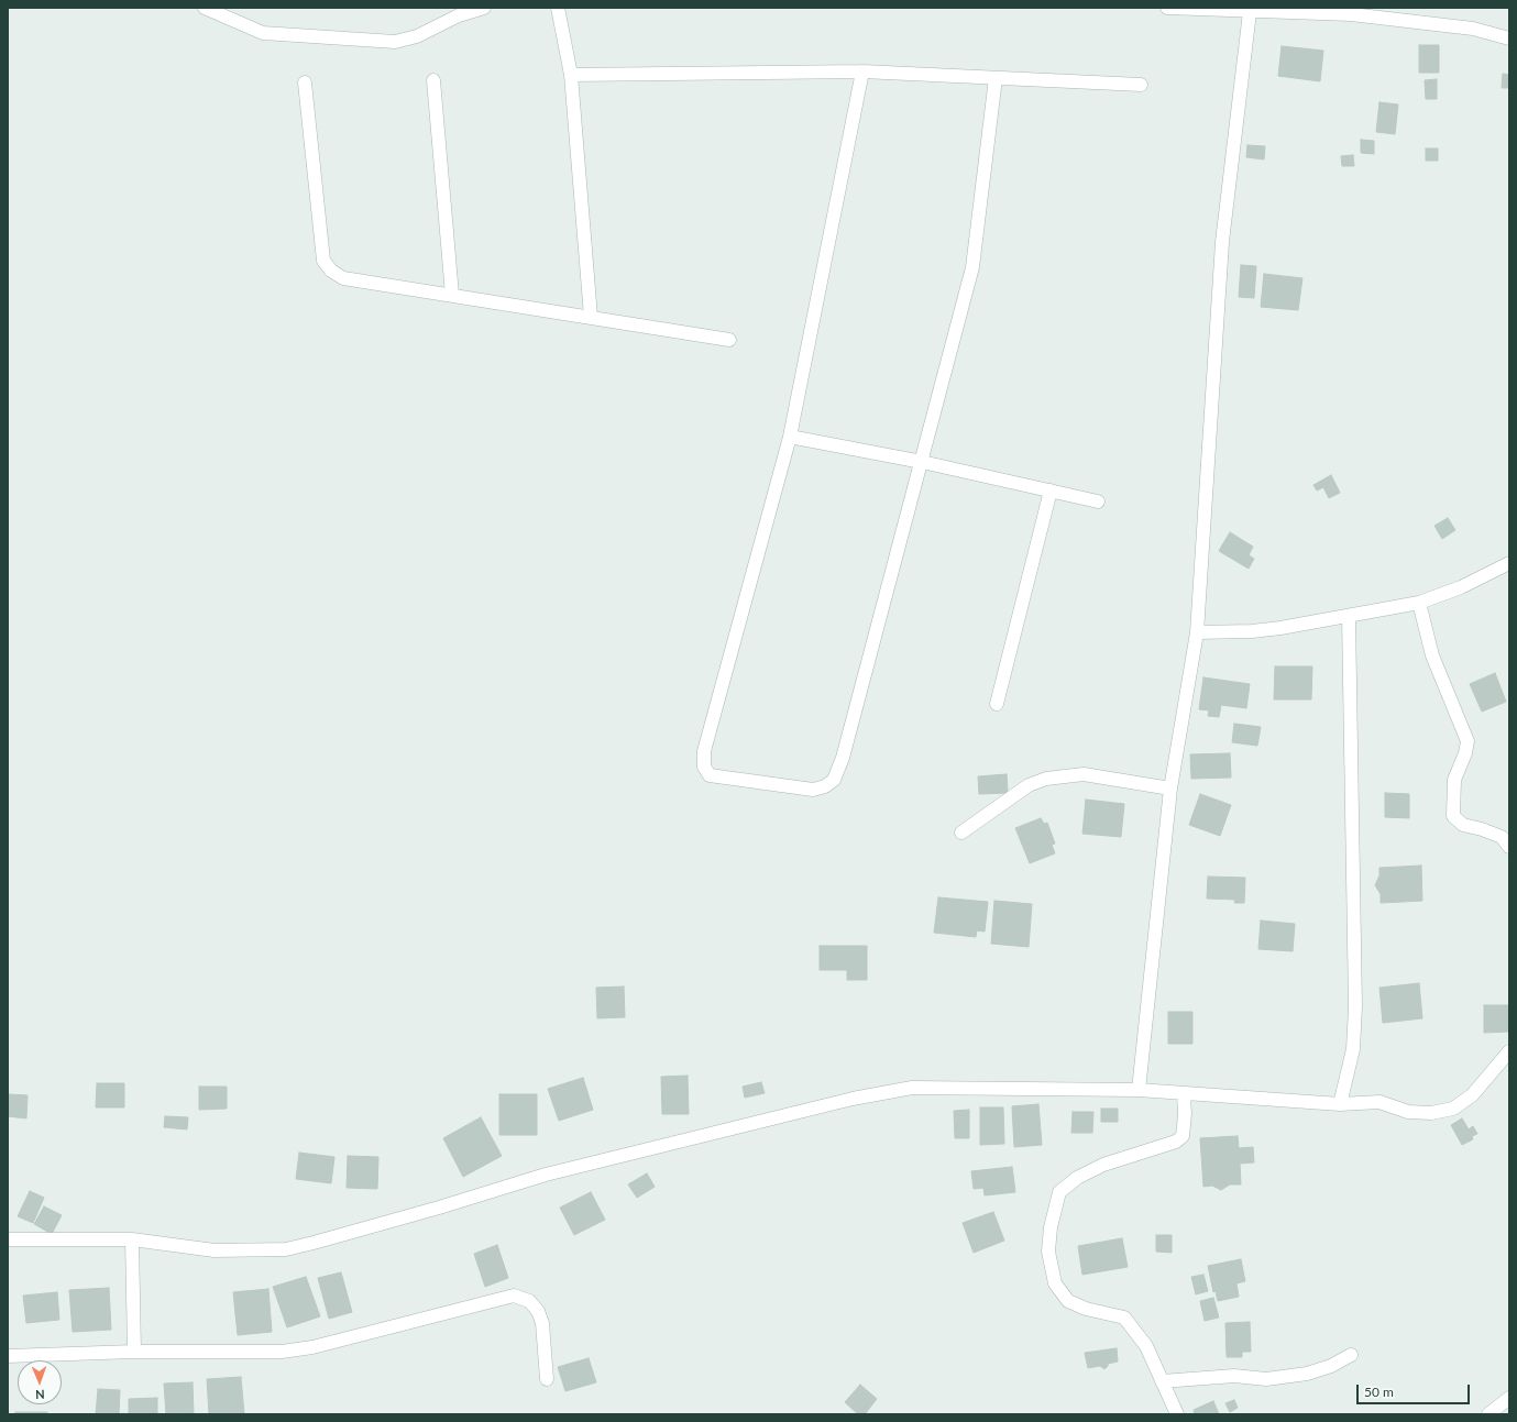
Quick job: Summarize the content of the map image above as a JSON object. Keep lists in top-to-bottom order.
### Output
{
  "scale_bar": "50 m",
  "north": "bottom"
}
